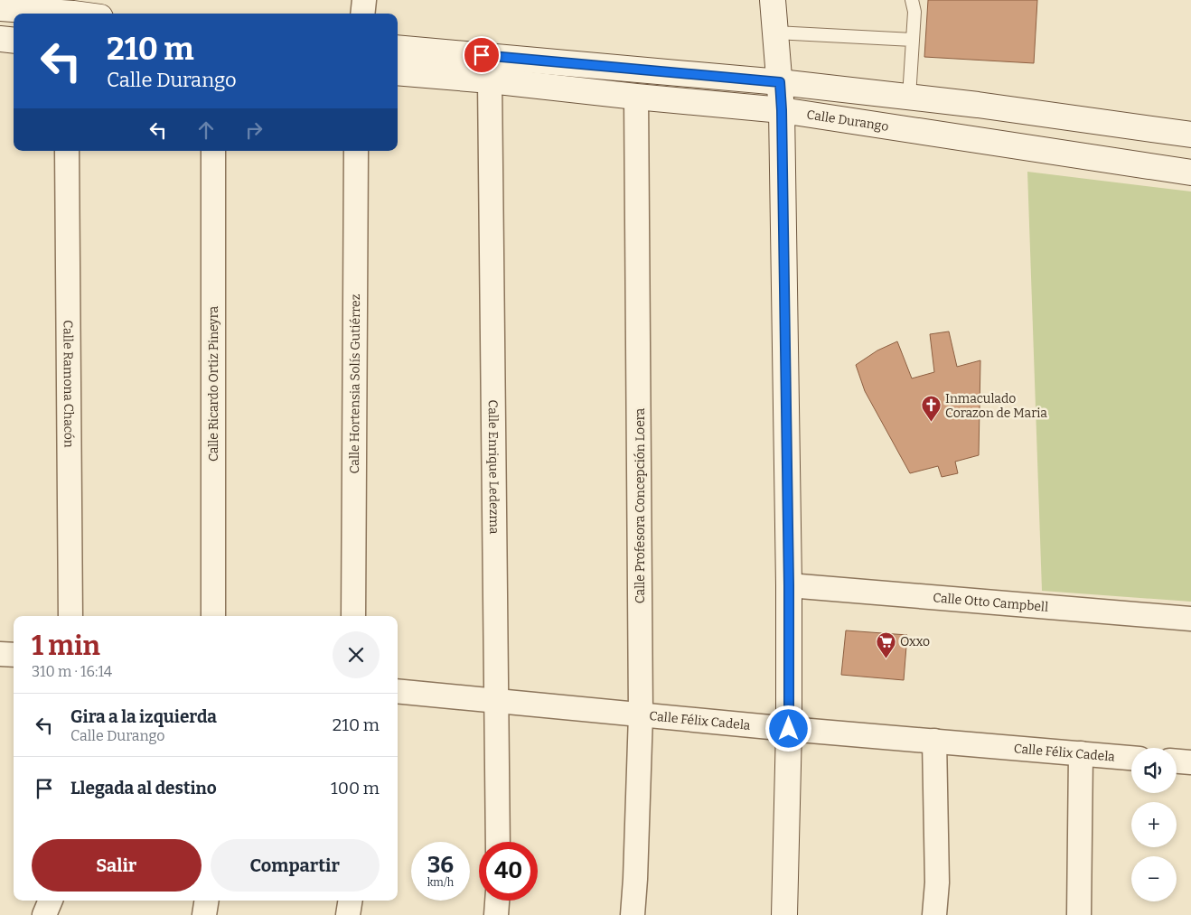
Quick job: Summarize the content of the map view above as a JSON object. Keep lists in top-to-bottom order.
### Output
{
  "streets": {
    "main road": ["Calle Durango"],
    "street": [
      "Calle Ramona Chacón",
      "Calle Ricardo Ortiz Pineyra",
      "Calle Hortensia Solís Gutiérrez",
      "Calle Enrique Ledezma",
      "Calle Profesora Concepción Loera",
      "Calle Otto Campbell",
      "Calle Félix Cadela"
    ]
  },
  "crossings": [
    ["Calle Durango", "Calle Enrique Ledezma"],
    ["Calle Durango", "Calle Profesora Concepción Loera"],
    ["Calle Enrique Ledezma", "Calle Félix Cadela"],
    ["Calle Profesora Concepción Loera", "Calle Félix Cadela"]
  ],
  "places": {
    "church": ["Inmaculado Corazon de Maria"],
    "supermarket": ["Oxxo"]
  },
  "page": {
    "turn": ["210 m", "Calle Durango"],
    "heading": ["1 min", "310 m · 16:14"],
    "list": [
      {
        "name": "Gira a la izquierda",
        "note": "Calle Durango",
        "value": "210 m"
      },
      {
        "name": "Llegada al destino",
        "value": "100 m"
      }
    ],
    "map_buttons": ["+", "−"],
    "buttons": ["Salir", "Compartir"],
    "speed": "36 km/h",
    "limit": "40"
  }
}
